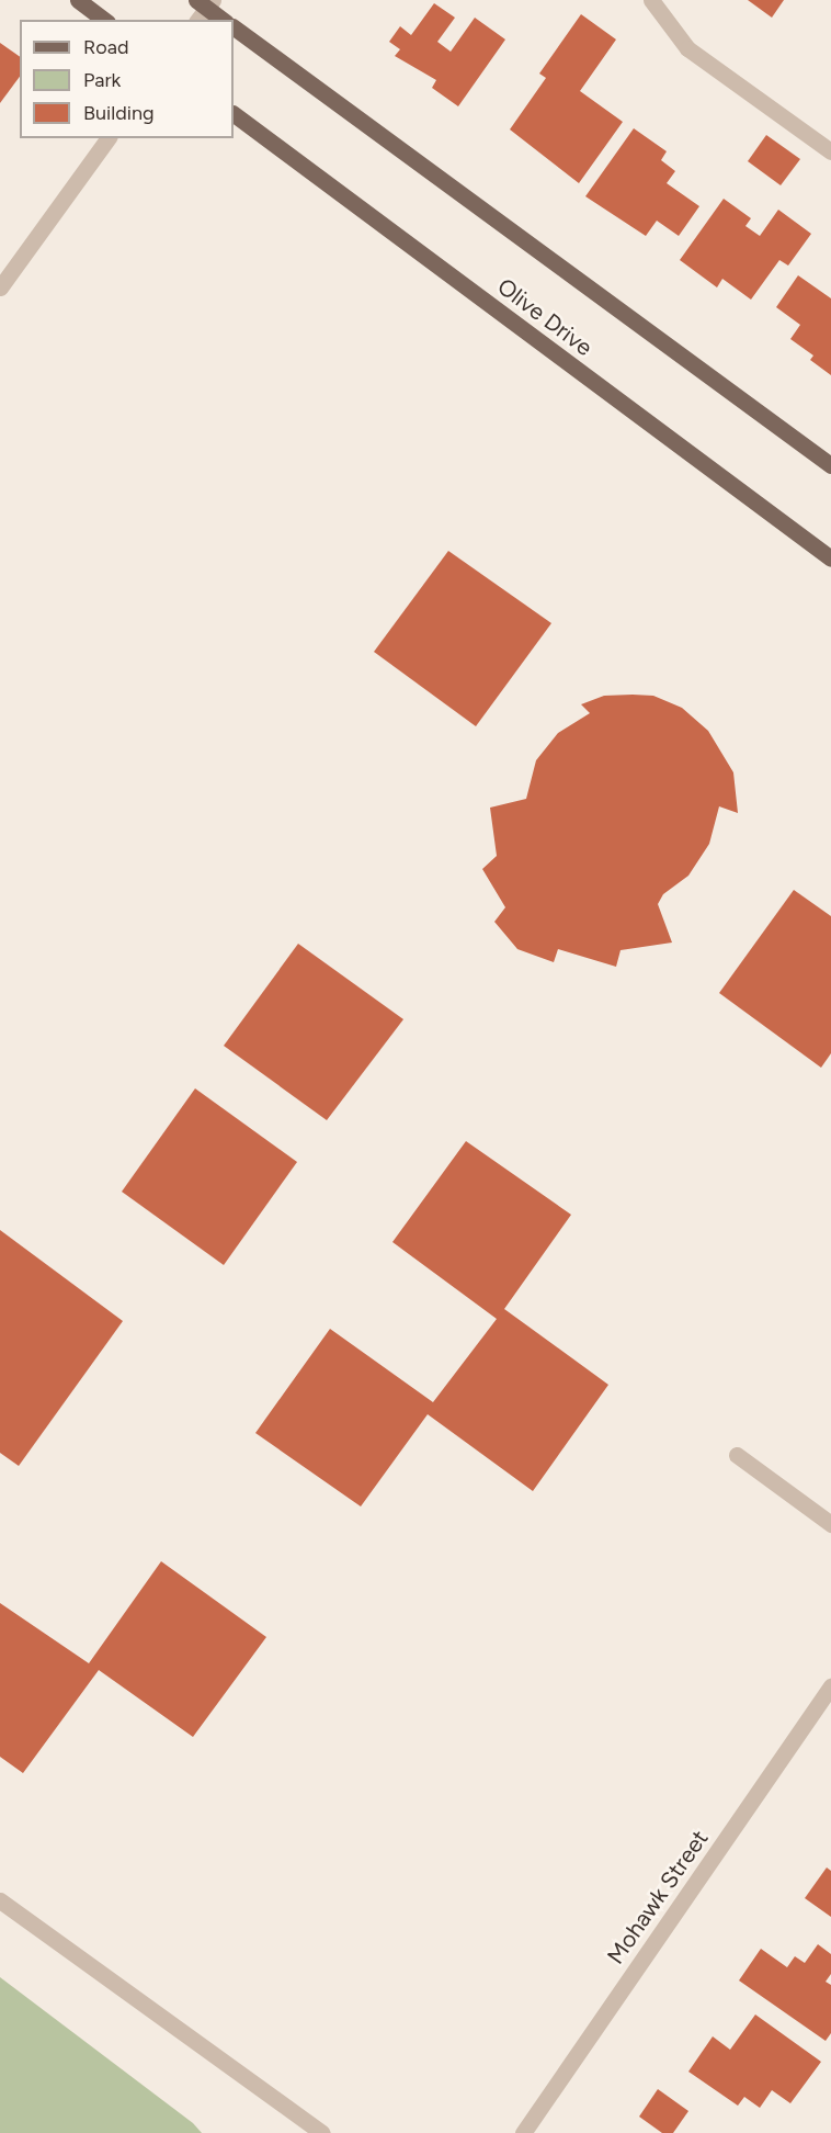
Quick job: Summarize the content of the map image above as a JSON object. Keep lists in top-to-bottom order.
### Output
{
  "streets": {
    "main road": ["Olive Drive"],
    "street": ["Mohawk Street"]
  },
  "legend": ["Road", "Park", "Building"]
}
